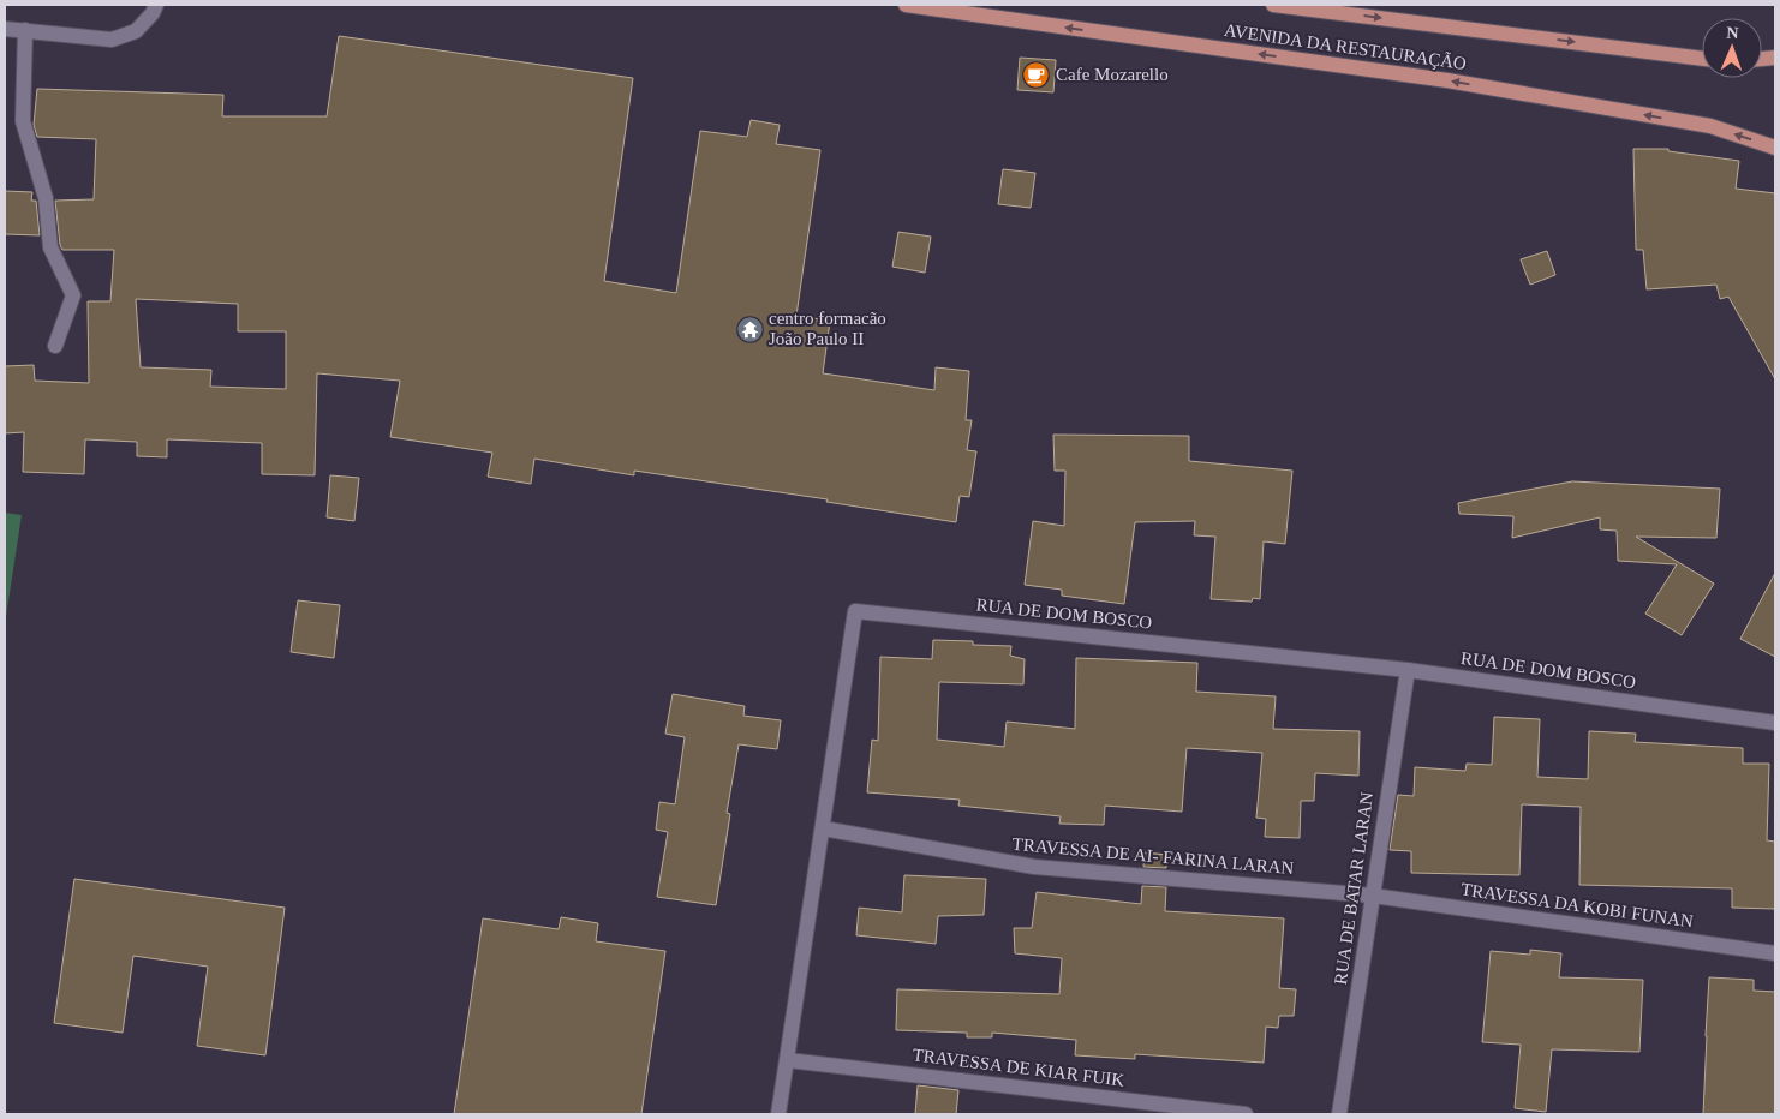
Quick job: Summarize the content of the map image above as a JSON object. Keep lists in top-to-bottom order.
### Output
{
  "streets": {
    "main road": ["AVENIDA DA RESTAURAÇÃO"],
    "street": [
      "RUA DE DOM BOSCO",
      "TRAVESSA DE AI- FARINA LARAN",
      "RUA DE BATAR LARAN",
      "TRAVESSA DA KOBI FUNAN",
      "TRAVESSA DE KIAR FUIK"
    ]
  },
  "crossings": [
    ["RUA DE DOM BOSCO", "TRAVESSA DE AI- FARINA LARAN"],
    ["RUA DE DOM BOSCO", "RUA DE BATAR LARAN"],
    ["RUA DE DOM BOSCO", "TRAVESSA DE KIAR FUIK"],
    ["TRAVESSA DE AI- FARINA LARAN", "RUA DE BATAR LARAN"],
    ["TRAVESSA DE AI- FARINA LARAN", "TRAVESSA DA KOBI FUNAN"],
    ["RUA DE BATAR LARAN", "TRAVESSA DA KOBI FUNAN"]
  ],
  "places": {
    "cafe": ["Cafe Mozarello"],
    "temple": ["centro formacão João Paulo II"]
  },
  "north": "top"
}
